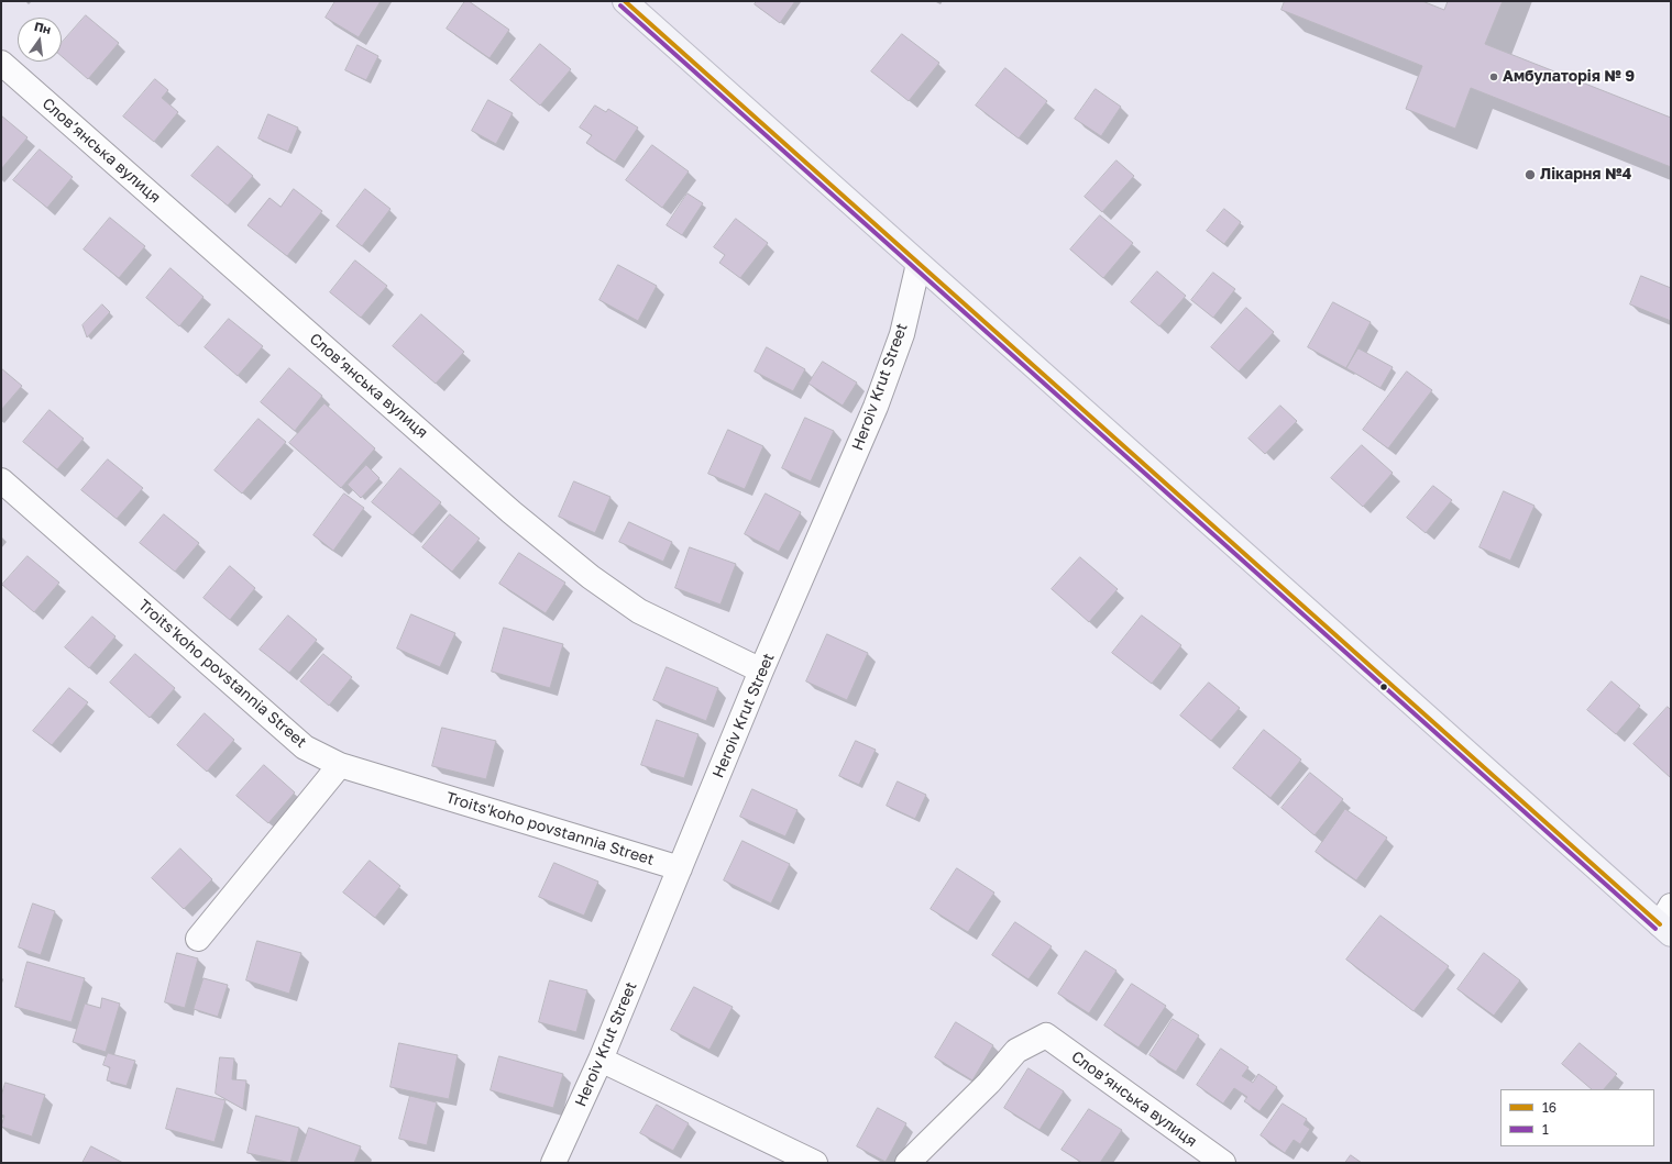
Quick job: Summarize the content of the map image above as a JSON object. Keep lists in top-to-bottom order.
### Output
{
  "streets": {
    "street": ["Словʼянська вулиця", "Heroiv Krut Street", "Troits'koho povstannia Street"]
  },
  "crossings": [
    ["Словʼянська вулиця", "Heroiv Krut Street"],
    ["Heroiv Krut Street", "Troits'koho povstannia Street"]
  ],
  "places": ["Амбулаторія № 9", "Лікарня №4"],
  "lines": ["transit line 16", "transit line 1"],
  "legend": ["16", "1"],
  "north": "top"
}
